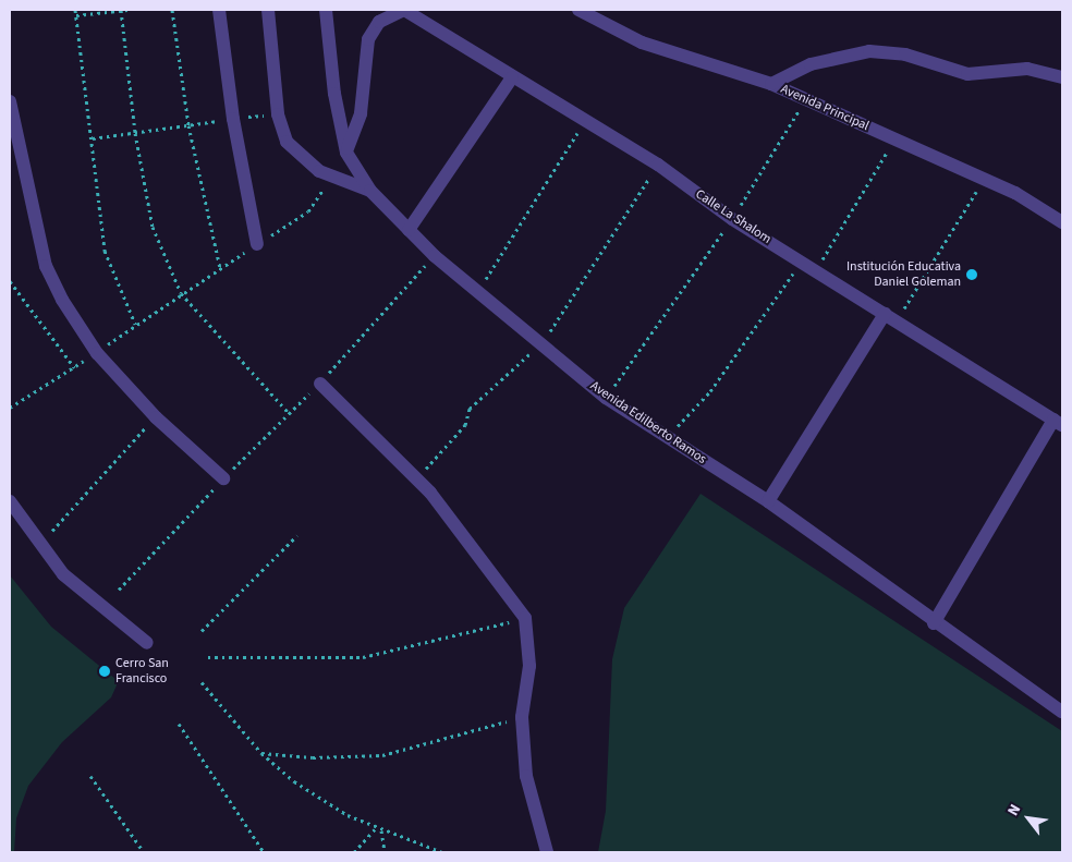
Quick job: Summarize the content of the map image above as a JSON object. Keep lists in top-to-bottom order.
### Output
{
  "streets": {
    "street": ["Avenida Principal", "Calle La Shalom", "Avenida Edilberto Ramos"]
  },
  "places": ["Institución Educativa Daniel Goleman", "Cerro San Francisco"],
  "north": "top left"
}
